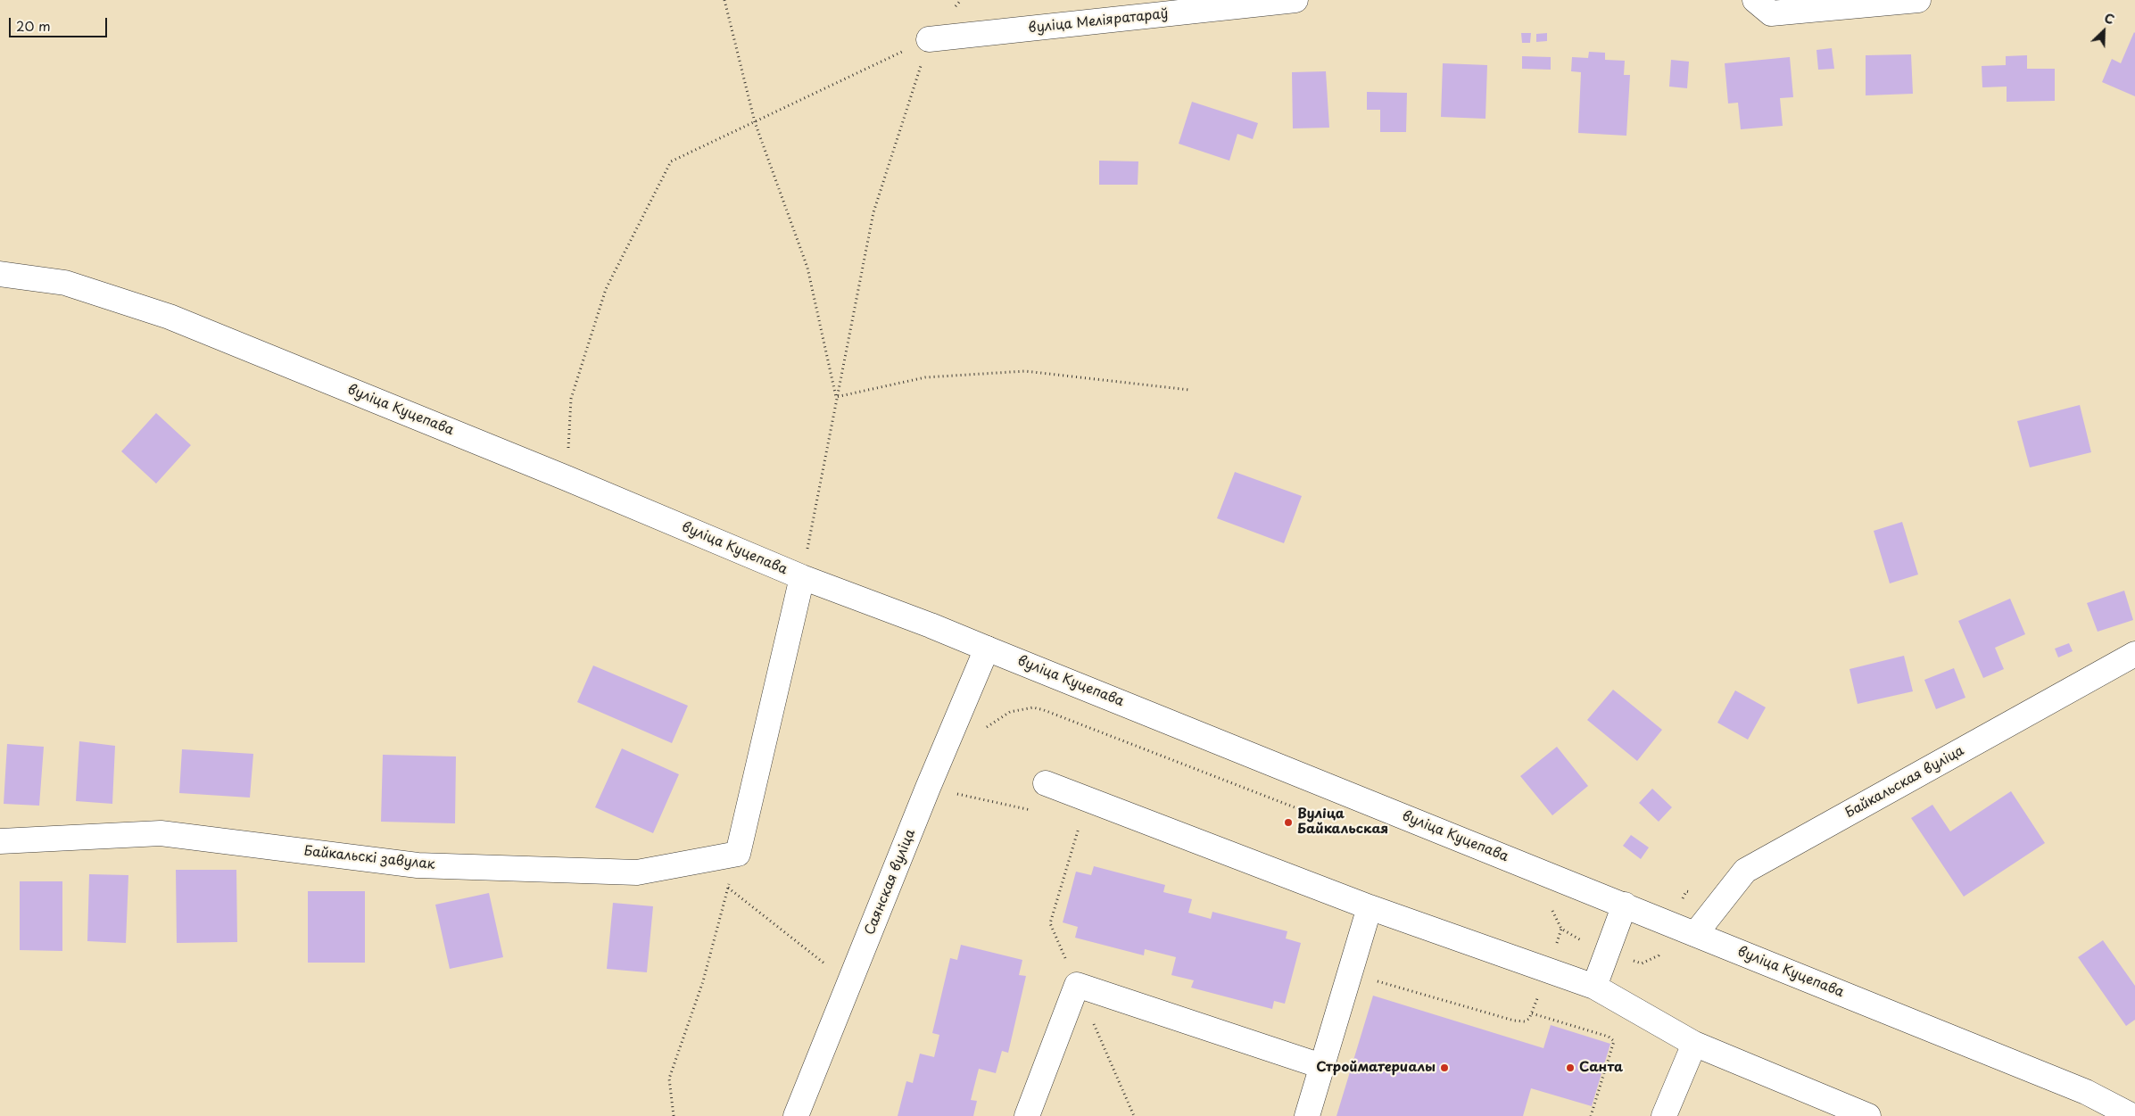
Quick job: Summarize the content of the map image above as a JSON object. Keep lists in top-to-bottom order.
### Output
{
  "streets": {
    "street": [
      "вуліца Меліяратараў",
      "вуліца Куцепава",
      "Байкальская вуліца",
      "Байкальскі завулак",
      "Саянская вуліца"
    ]
  },
  "crossings": [
    ["вуліца Куцепава", "Байкальская вуліца"],
    ["вуліца Куцепава", "Саянская вуліца"]
  ],
  "places": ["Вуліца Байкальская", "Стройматериалы", "Санта"],
  "scale_bar": "20 m",
  "north": "top right"
}
